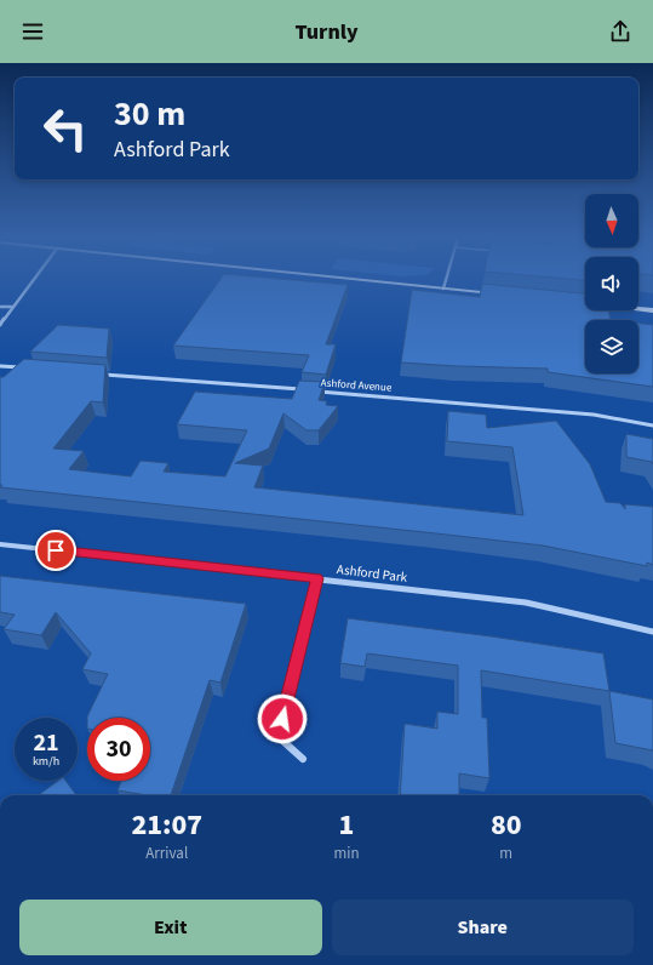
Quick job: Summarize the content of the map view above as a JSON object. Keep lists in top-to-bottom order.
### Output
{
  "streets": {
    "street": ["Ashford Avenue", "Ashford Park"]
  },
  "north": "bottom",
  "page": {
    "header": "Turnly",
    "turn": ["30 m", "Ashford Park"],
    "speed": "21 km/h",
    "limit": "30",
    "eta": [
      "21:07",
      "Arrival",
      "1",
      "min",
      "80",
      "m"
    ],
    "buttons": ["Exit", "Share"]
  }
}
